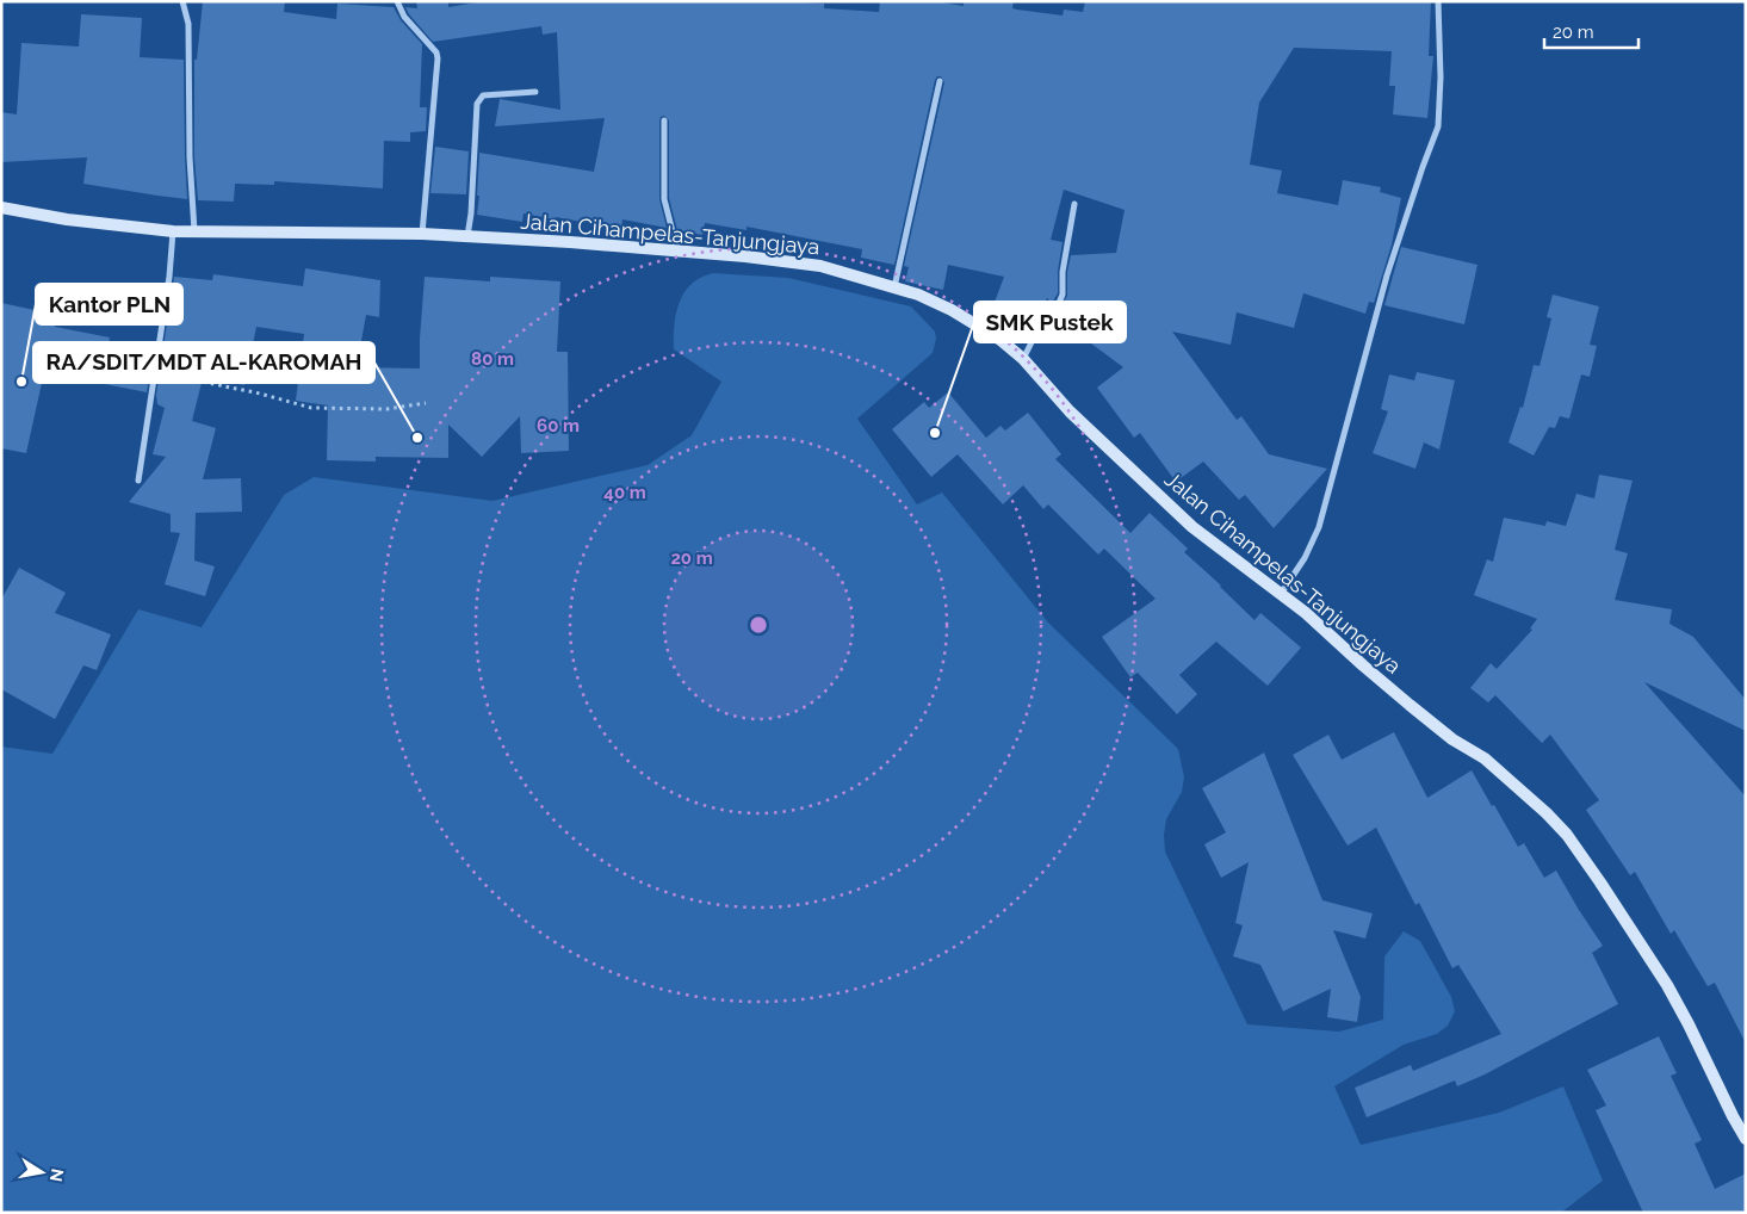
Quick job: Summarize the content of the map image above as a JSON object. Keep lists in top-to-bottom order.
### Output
{
  "streets": {
    "main road": ["Jalan Cihampelas-Tanjungjaya"]
  },
  "places": ["Kantor PLN", "SMK Pustek", "RA/SDIT/MDT AL-KAROMAH"],
  "scale_bar": "20 m",
  "north": "right",
  "rings": [
    "80 m",
    "60 m",
    "40 m",
    "20 m"
  ]
}
